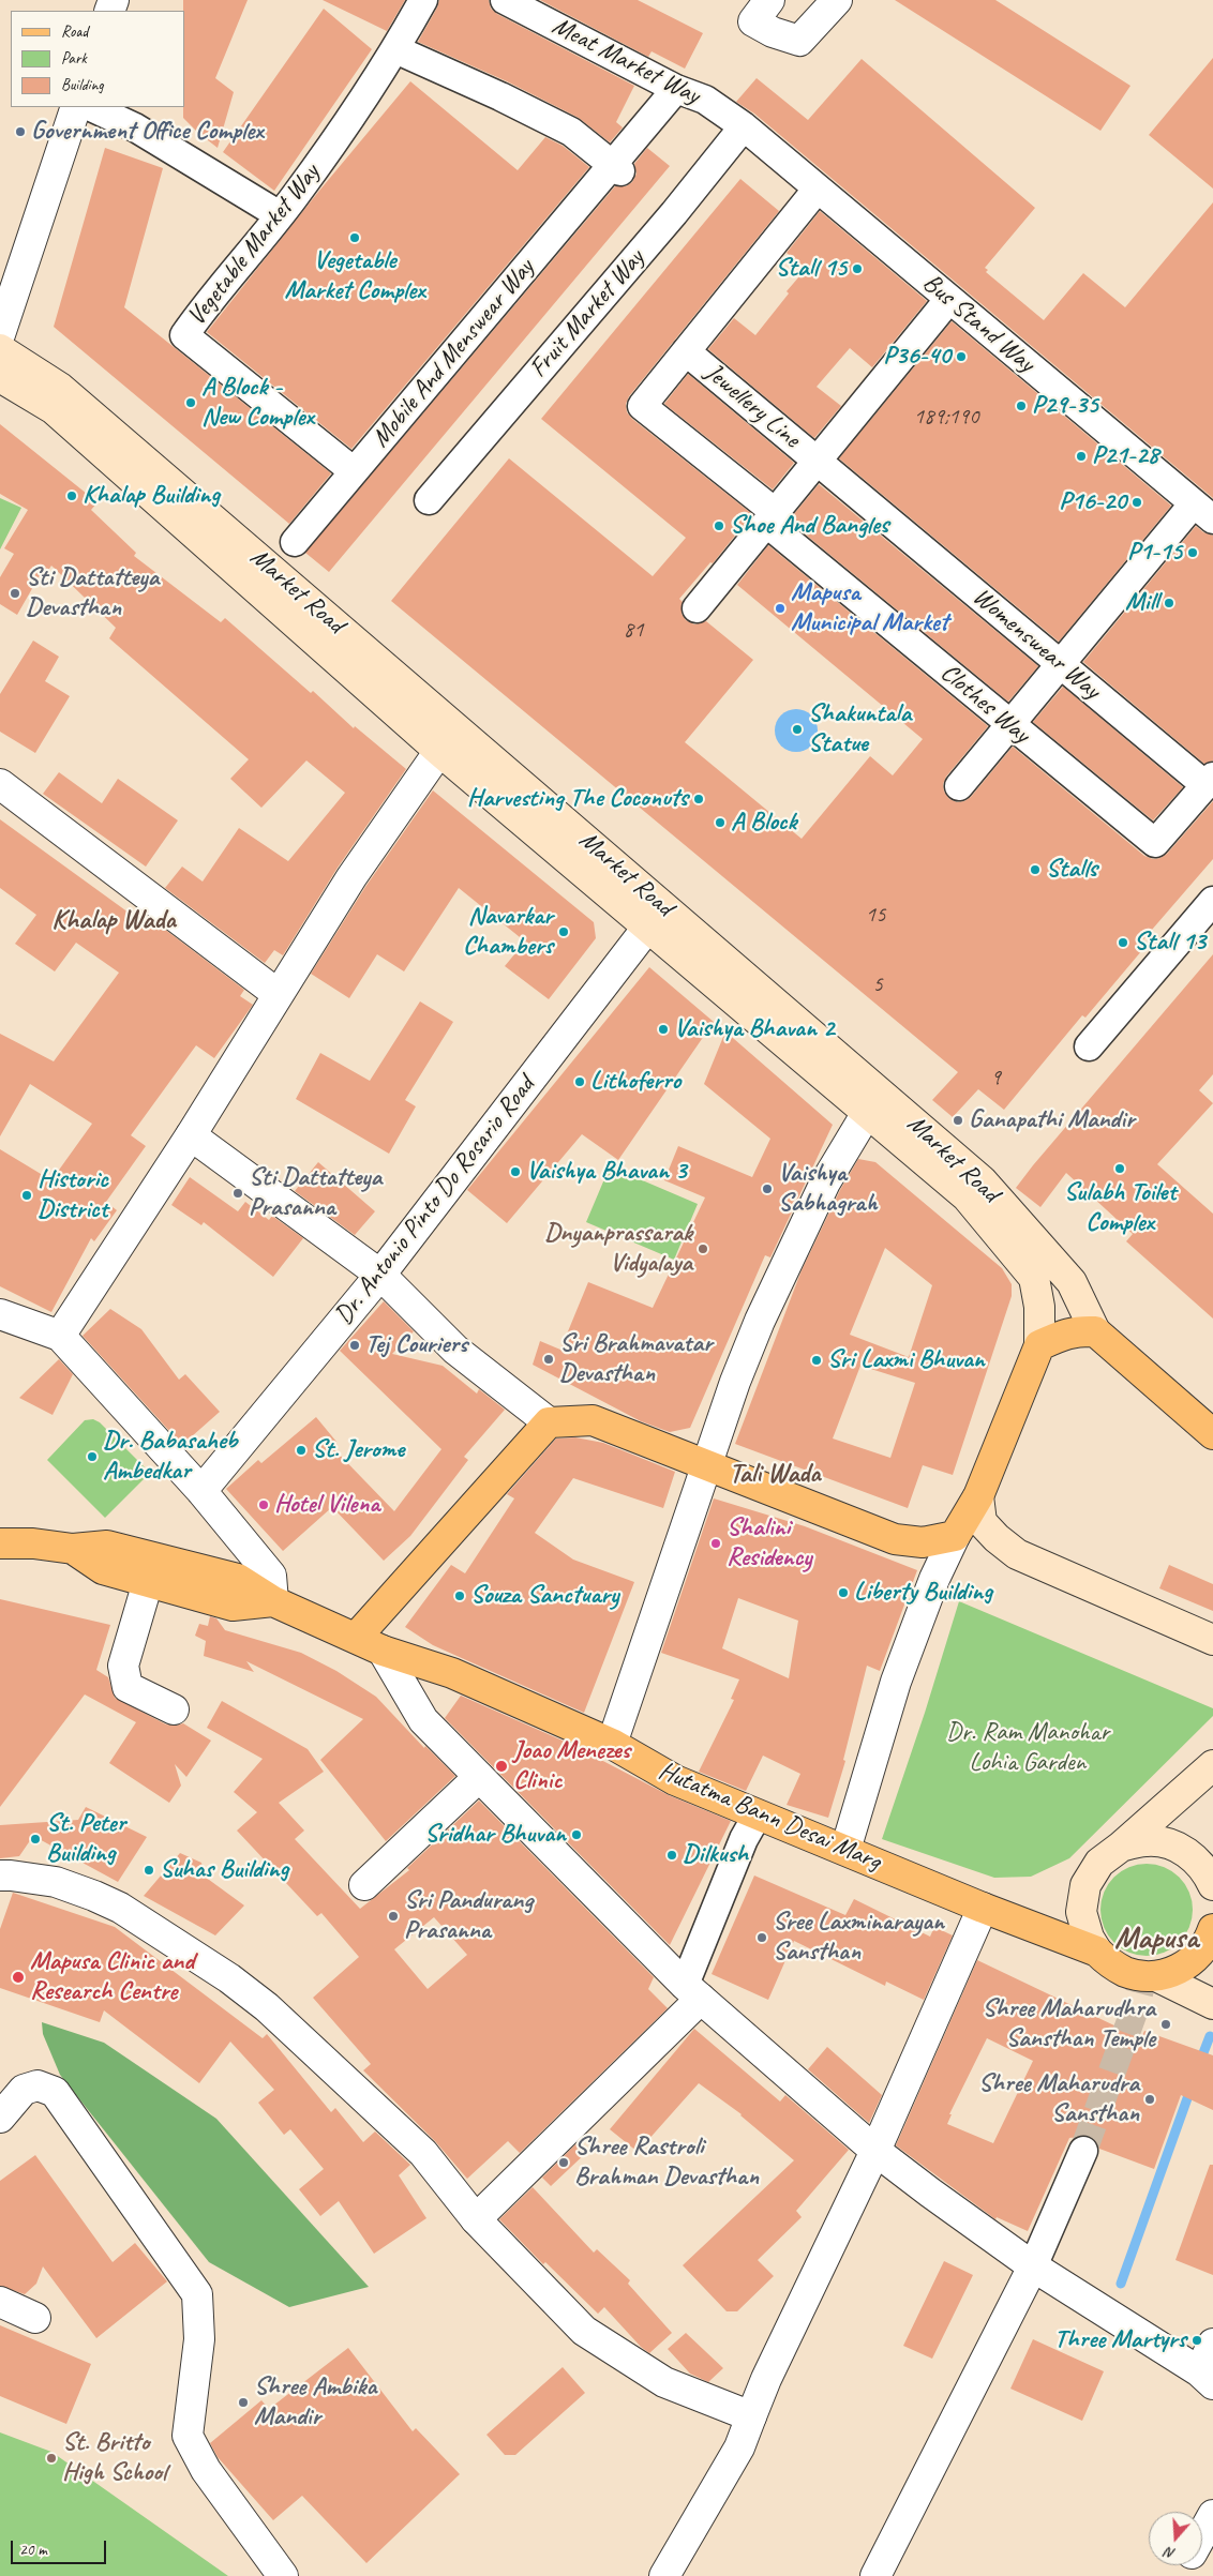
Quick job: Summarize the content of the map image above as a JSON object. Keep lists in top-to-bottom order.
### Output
{
  "streets": {
    "main road": ["Market Road", "Hutatma Bann Desai Marg"],
    "street": [
      "Meat Market Way",
      "Vegetable Market Way",
      "Fruit Market Way",
      "Bus Stand Way",
      "Mobile And Menswear Way",
      "Jewellery Line",
      "Womenswear Way",
      "Clothes Way",
      "Dr. Antonio Pinto Do Rosario Road"
    ]
  },
  "crossings": [
    ["Meat Market Way", "Fruit Market Way"],
    ["Meat Market Way", "Bus Stand Way"],
    ["Meat Market Way", "Mobile And Menswear Way"],
    ["Vegetable Market Way", "Mobile And Menswear Way"],
    ["Fruit Market Way", "Bus Stand Way"],
    ["Jewellery Line", "Womenswear Way"],
    ["Jewellery Line", "Clothes Way"],
    ["Market Road", "Dr. Antonio Pinto Do Rosario Road"],
    ["Womenswear Way", "Clothes Way"]
  ],
  "districts": ["Khalap Wada", "Tali Wada", "Mapusa"],
  "parks": ["Dr. Ram Manohar Lohia Garden"],
  "places": [
    "Government Office Complex",
    "Vegetable Market Complex",
    "Stall 15",
    "P36-40",
    "A Block - New Complex",
    "P29-35",
    "P21-28",
    "Khalap Building",
    "P16-20",
    "Shoe And Bangles",
    "P1-15",
    "Sti Dattatteya Devasthan",
    "Mill",
    "Mapusa Municipal Market",
    "Shakuntala Statue",
    "Harvesting The Coconuts",
    "A Block",
    "Stalls",
    "Navarkar Chambers",
    "Stall 13",
    "Vaishya Bhavan 2",
    "Lithoferro",
    "Ganapathi Mandir",
    "Sulabh Toilet Complex",
    "Vaishya Bhavan 3",
    "Vaishya Sabhagrah",
    "Sti Dattatteya Prasanna",
    "Historic District",
    "Dnyanprassarak Vidyalaya",
    "Tej Couriers",
    "Sri Brahmavatar Devasthan",
    "Sri Laxmi Bhuvan",
    "St. Jerome",
    "Dr. Babasaheb Ambedkar",
    "Hotel Vilena",
    "Shalini Residency",
    "Liberty Building",
    "Souza Sanctuary",
    "Joao Menezes Clinic",
    "Sridhar Bhuvan",
    "St. Peter Building",
    "Dilkush",
    "Suhas Building",
    "Sri Pandurang Prasanna",
    "Sree Laxminarayan Sansthan",
    "Mapusa Clinic and Research Centre",
    "Shree Maharudhra Sansthan Temple",
    "Shree Maharudra Sansthan",
    "Shree Rastroli Brahman Devasthan",
    "Three Martyrs",
    "Shree Ambika Mandir",
    "St. Britto High School"
  ],
  "house_numbers": [
    "189;190",
    "81",
    "15",
    "5",
    "9"
  ],
  "legend": ["Road", "Park", "Building"],
  "scale_bar": "20 m",
  "north": "bottom"
}
